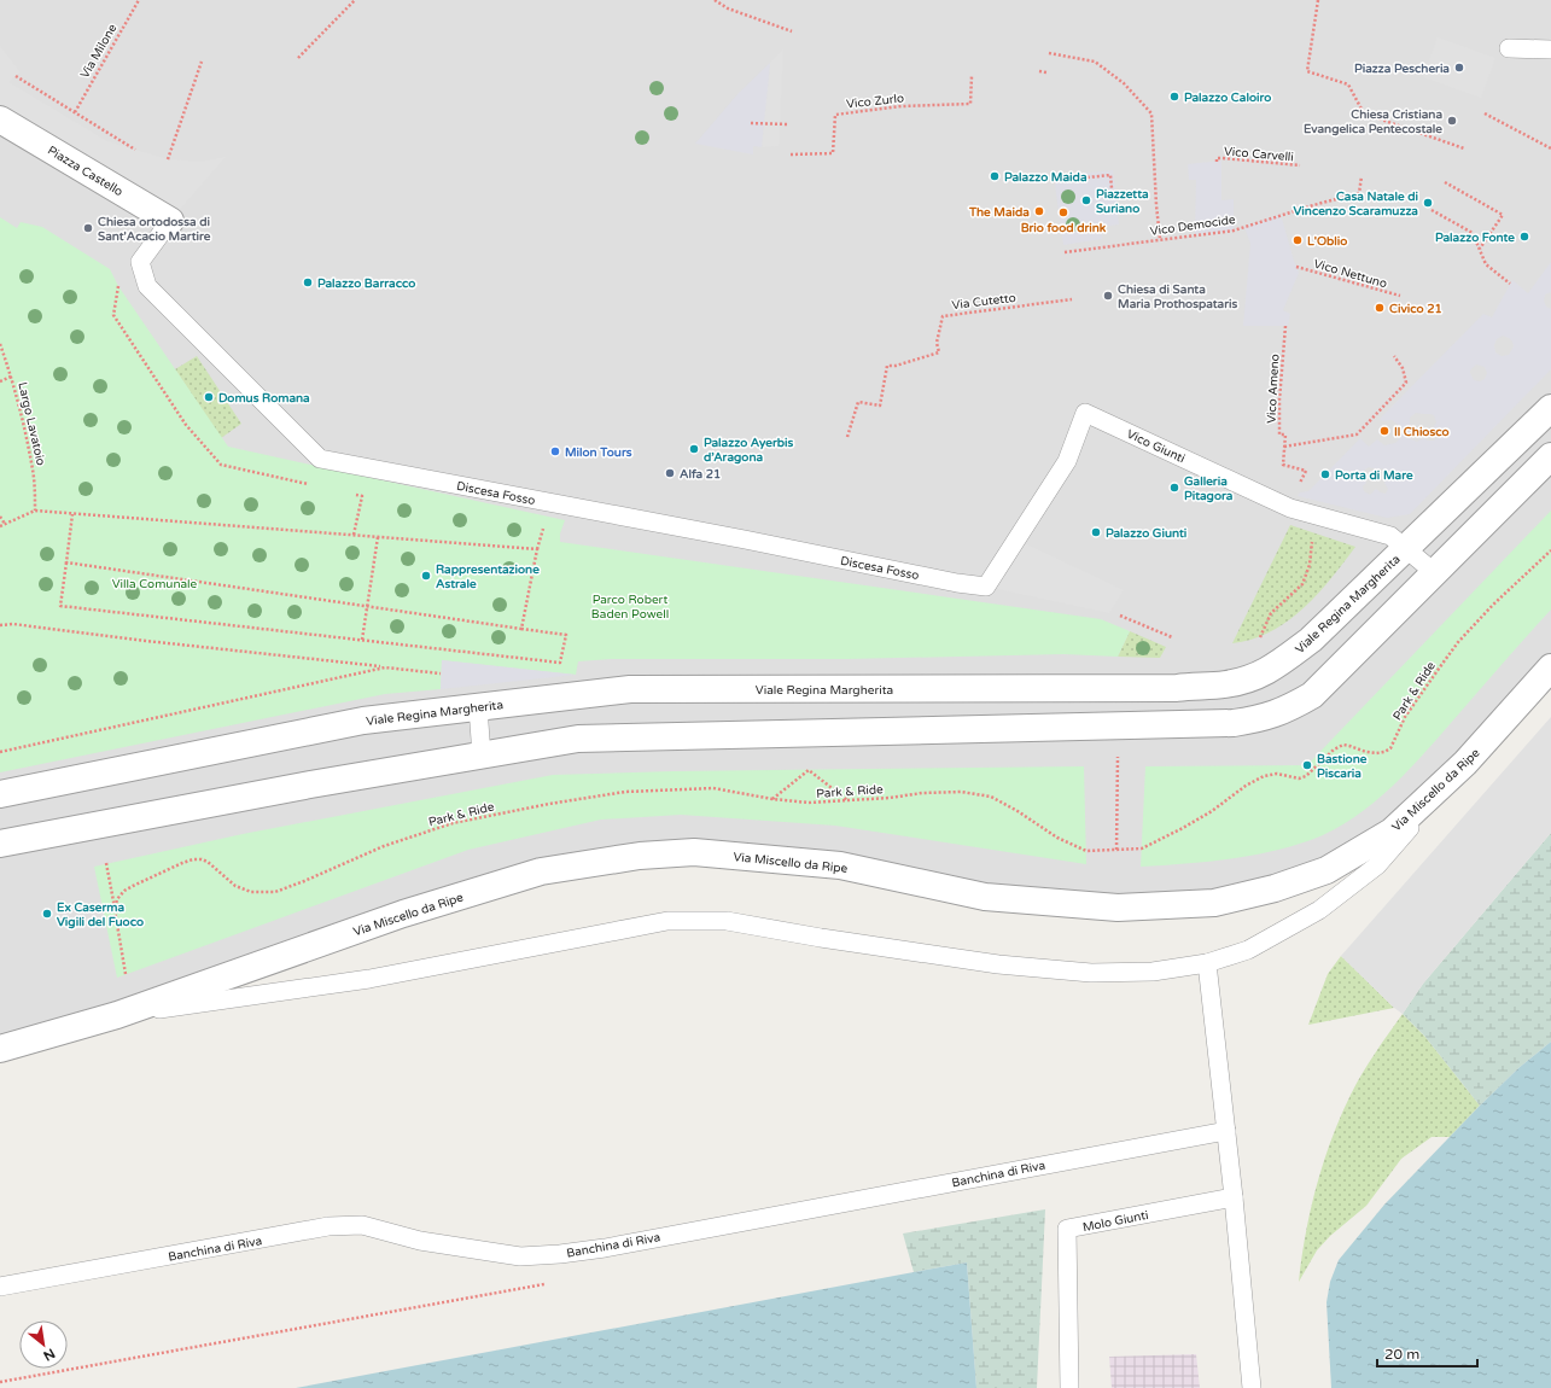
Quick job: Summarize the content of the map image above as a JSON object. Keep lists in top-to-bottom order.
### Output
{
  "streets": {
    "street": ["Piazza Castello", "Viale Regina Margherita", "Via Miscello da Ripe"],
    "lane": [
      "Vico Giunti",
      "Discesa Fosso",
      "Banchina di Riva",
      "Molo Giunti"
    ],
    "path": [
      "Via Milone",
      "Vico Zurlo",
      "Vico Carvelli",
      "Vico Democide",
      "Vico Nettuno",
      "Via Cutetto",
      "Vico Ameno",
      "Largo Lavatoio",
      "Park & Ride"
    ]
  },
  "crossings": [
    ["Piazza Castello", "Discesa Fosso"],
    ["Vico Giunti", "Discesa Fosso"],
    ["Vico Giunti", "Viale Regina Margherita"]
  ],
  "parks": ["Villa Comunale", "Parco Robert Baden Powell"],
  "places": [
    "Piazza Pescheria",
    "Palazzo Caloiro",
    "Chiesa Cristiana Evangelica Pentecostale",
    "Palazzo Maida",
    "Piazzetta Suriano",
    "Casa Natale di Vincenzo Scaramuzza",
    "The Maida",
    "Brio food drink",
    "Chiesa ortodossa di Sant'Acacio Martire",
    "Palazzo Fonte",
    "L'Oblio",
    "Palazzo Barracco",
    "Chiesa di Santa Maria Prothospataris",
    "Civico 21",
    "Domus Romana",
    "Il Chiosco",
    "Palazzo Ayerbis d’Aragona",
    "Milon Tours",
    "Alfa 21",
    "Porta di Mare",
    "Galleria Pitagora",
    "Palazzo Giunti",
    "Rappresentazione Astrale",
    "Bastione Piscaria",
    "Ex Caserma Vigili del Fuoco"
  ],
  "scale_bar": "20 m",
  "north": "bottom right"
}
